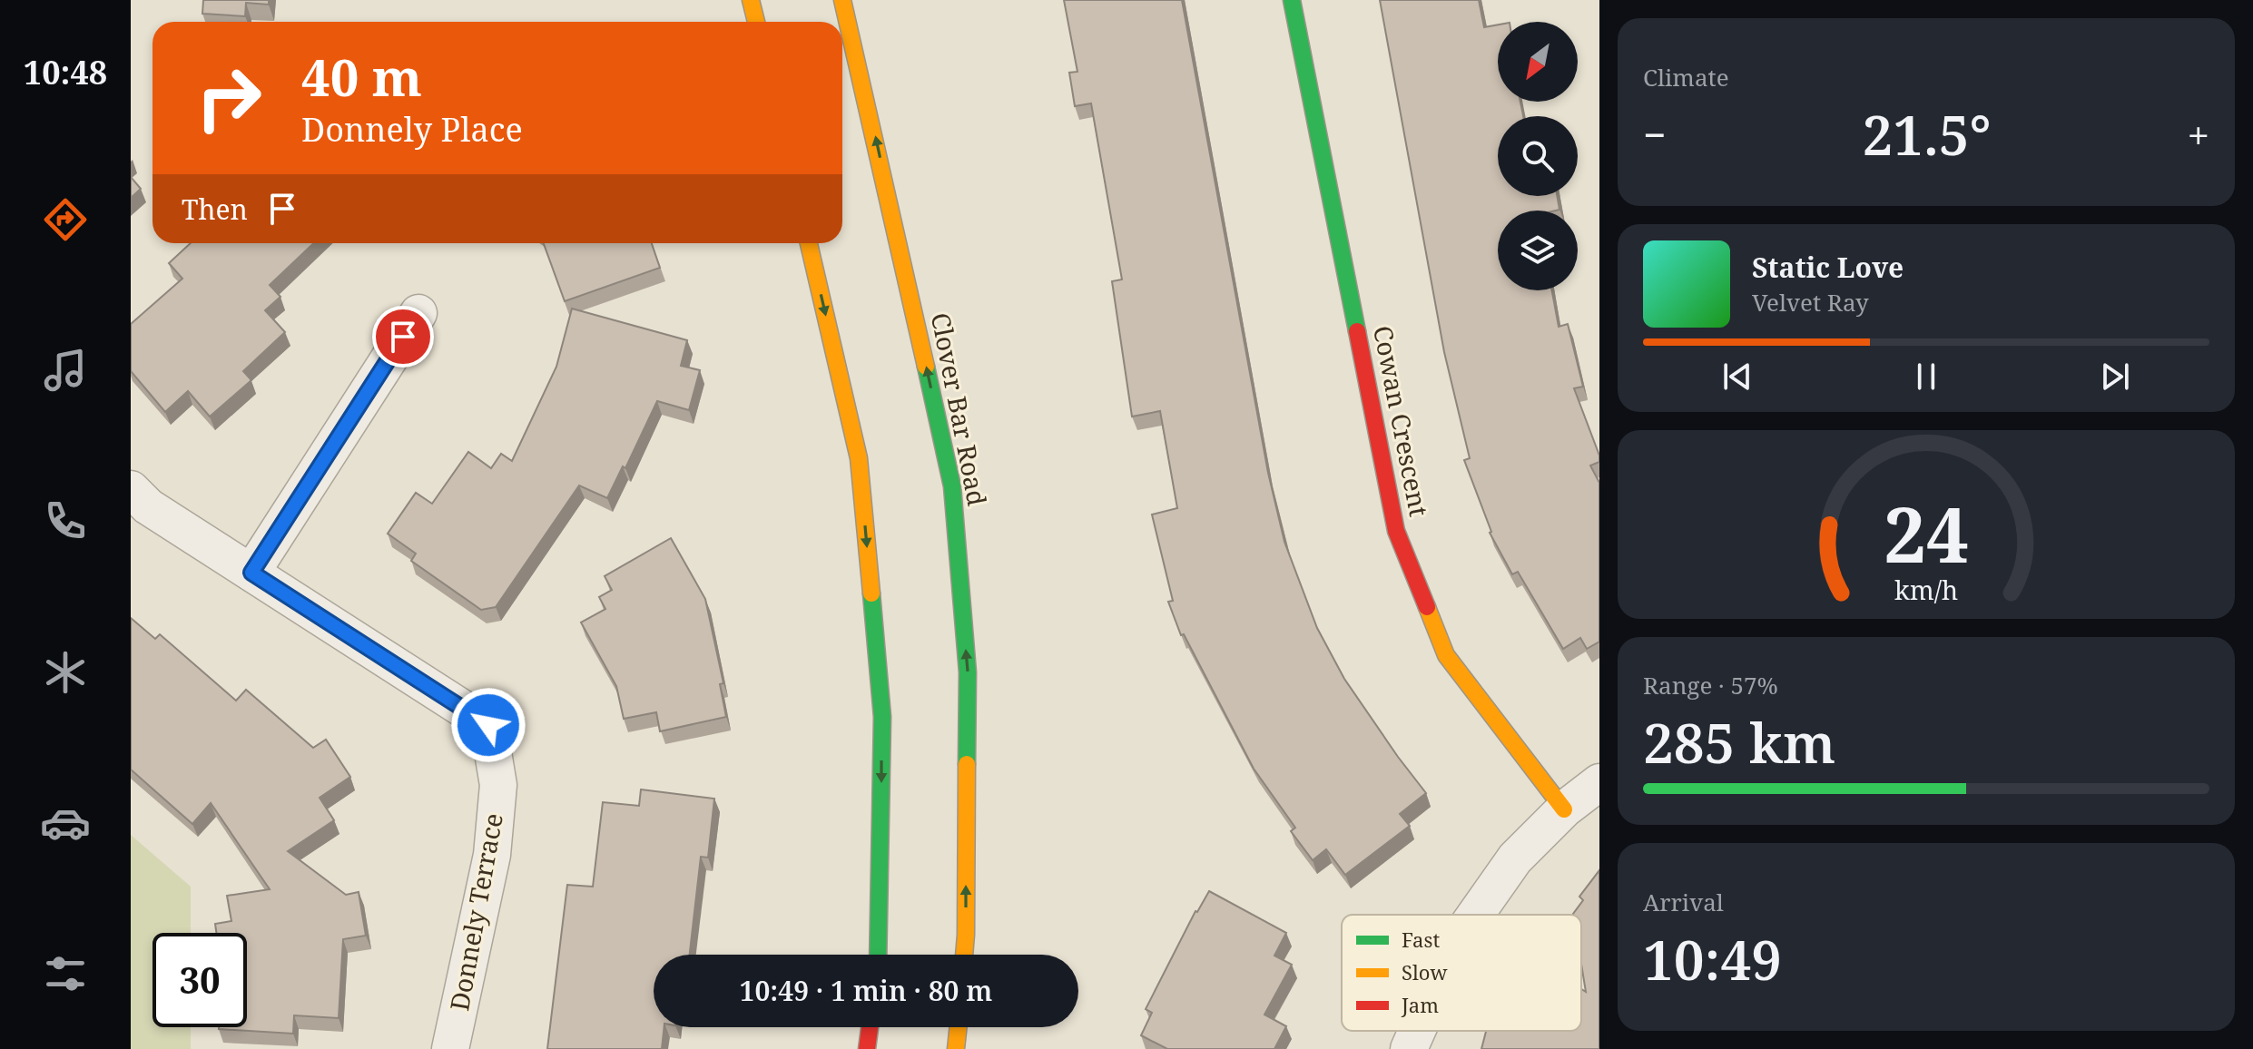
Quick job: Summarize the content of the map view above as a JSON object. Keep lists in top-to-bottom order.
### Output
{
  "streets": {
    "main road": ["Clover Bar Road", "Cowan Crescent"],
    "street": ["Donnely Terrace"]
  },
  "legend": ["Fast", "Slow", "Jam"],
  "north": "bottom left",
  "page": {
    "tabs": "10:48",
    "tile": [
      "Climate",
      ["Range · 57%", "285 km"],
      ["Arrival", "10:49"]
    ],
    "turn": ["40 m", "Donnely Place"],
    "heat": ["−", "21.5°", "+"],
    "then": "Then",
    "song": ["Static Love", "Velvet Ray"],
    "limit": "30",
    "trip": "10:49 · 1 min · 80 m",
    "gauge": ["24", "km/h"]
  }
}
